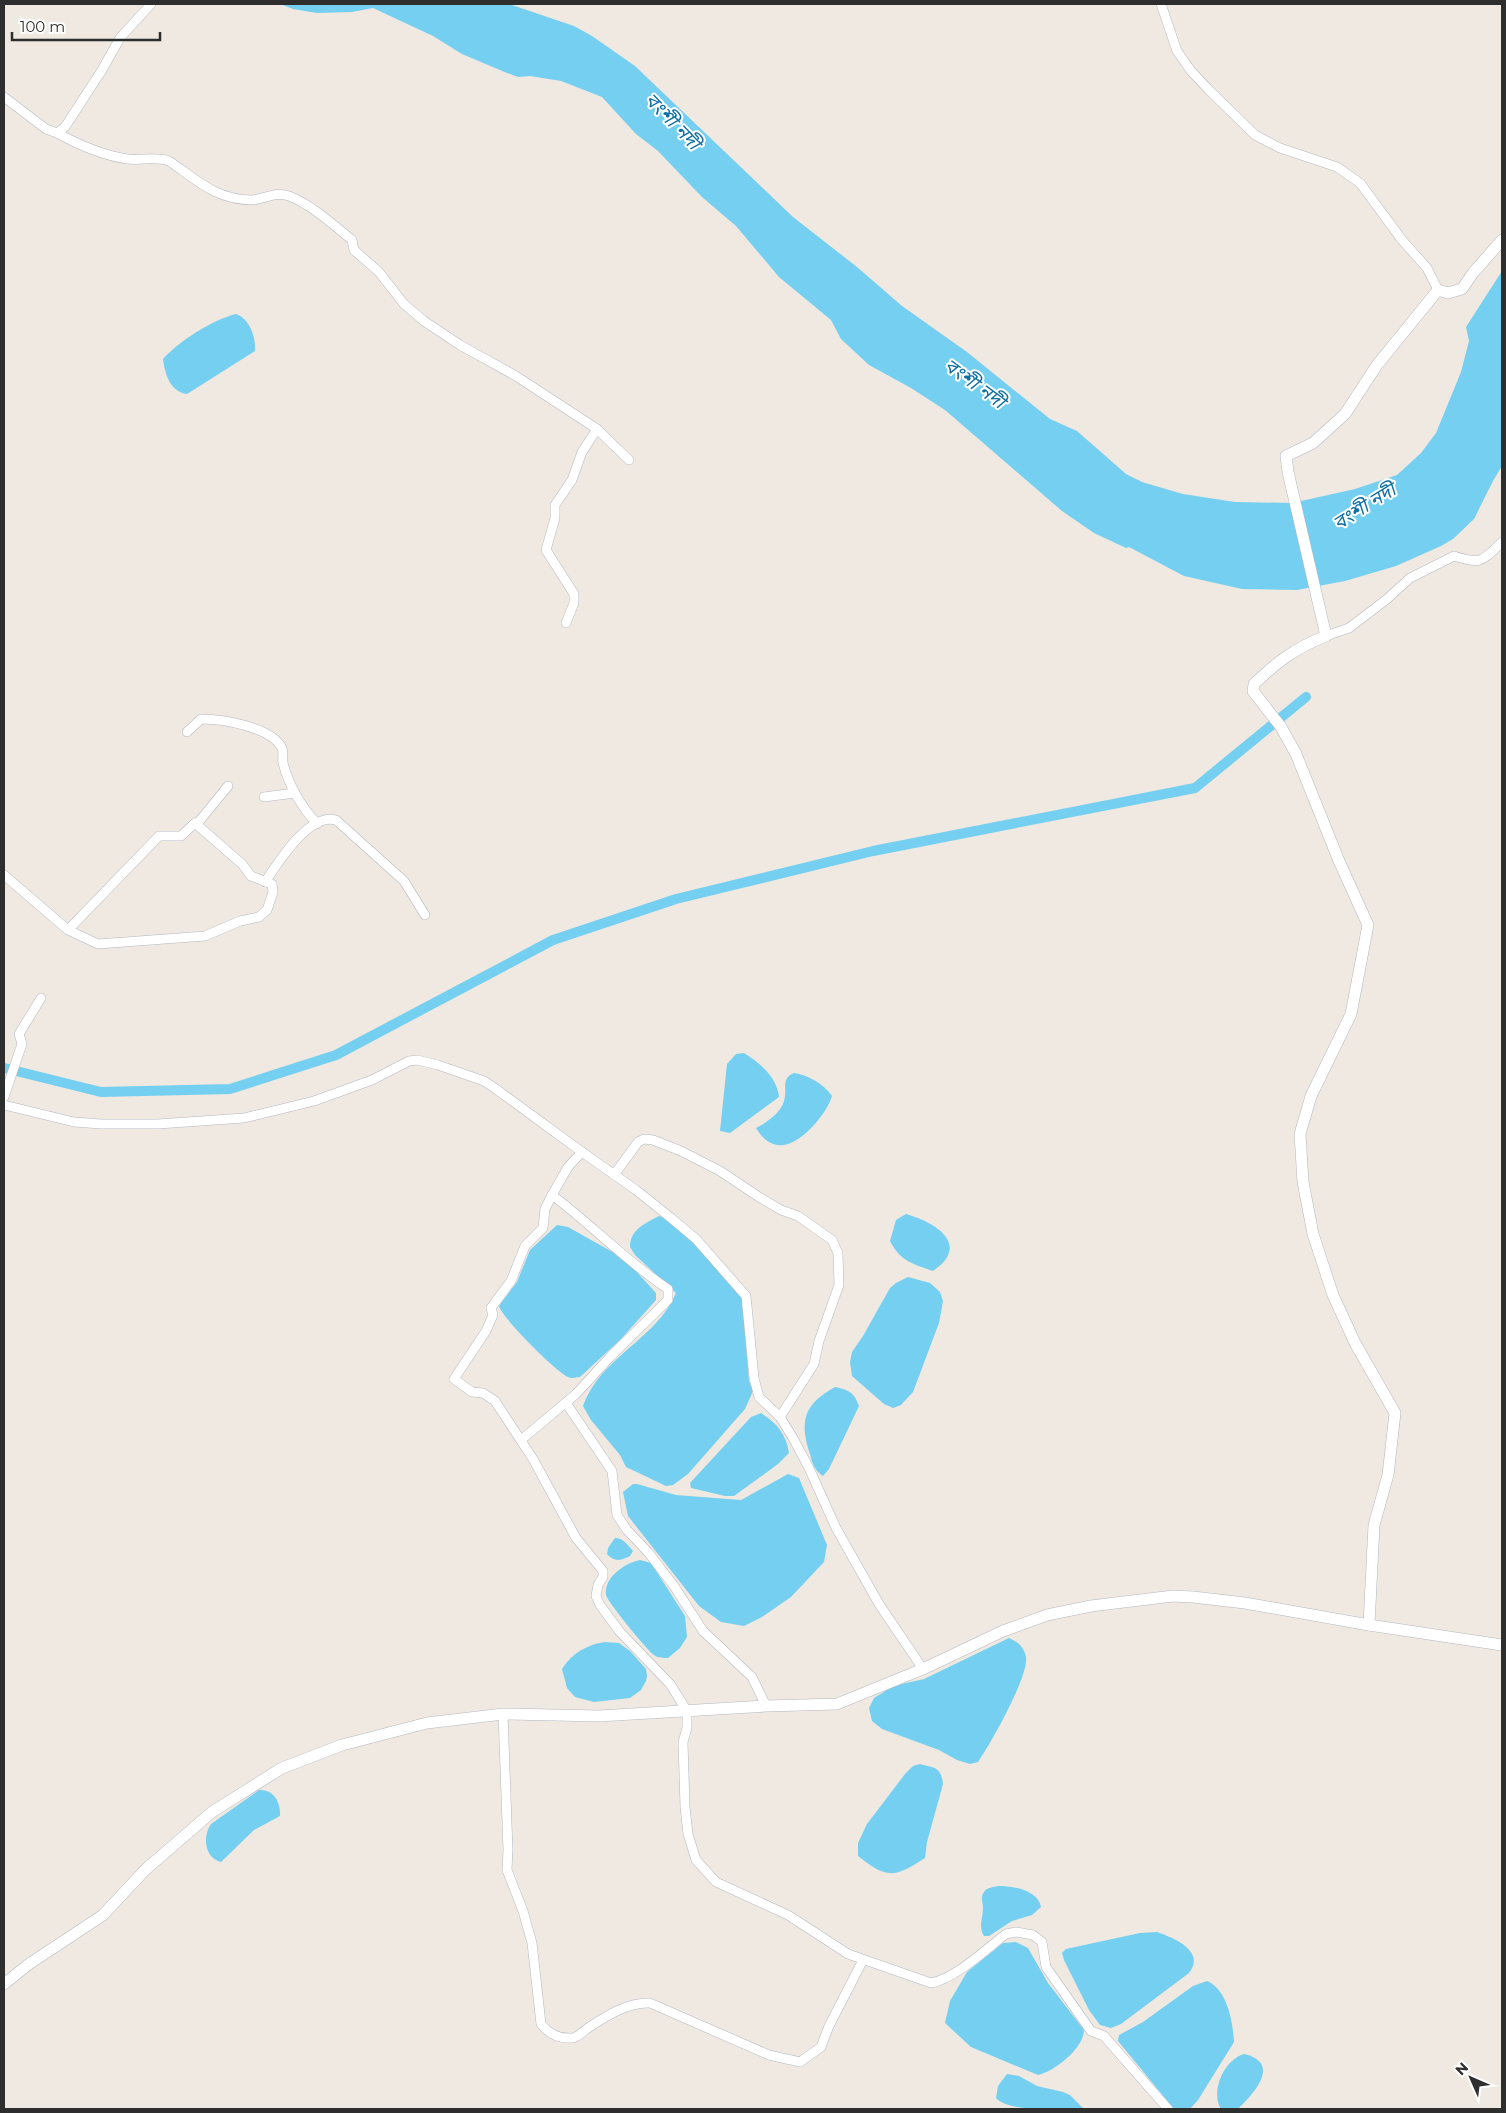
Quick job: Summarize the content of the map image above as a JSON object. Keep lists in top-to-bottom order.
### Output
{
  "water": ["বংশী নদী"],
  "scale_bar": "100 m",
  "north": "top left"
}
